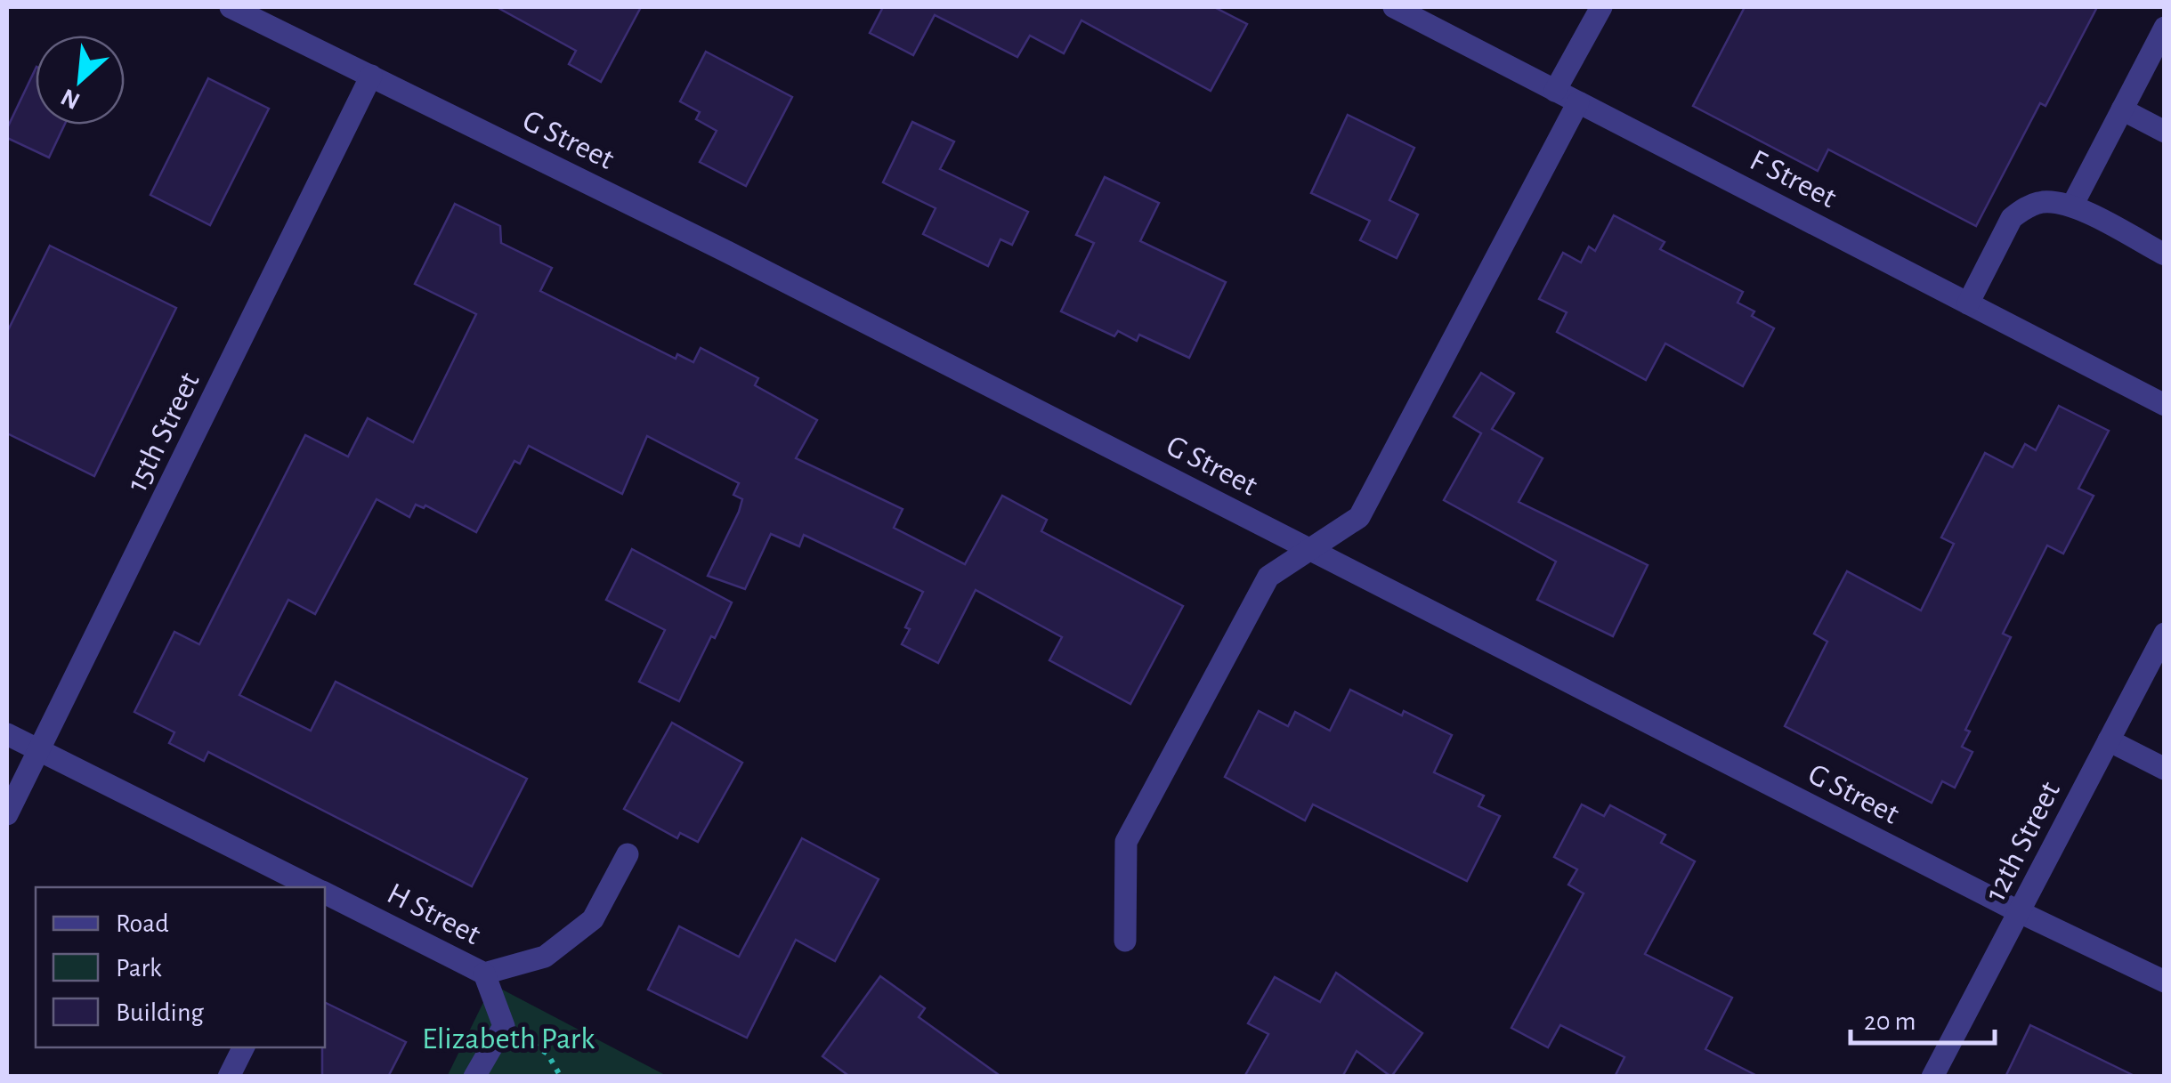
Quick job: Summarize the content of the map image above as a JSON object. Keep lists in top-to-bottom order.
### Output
{
  "streets": {
    "street": [
      "G Street",
      "F Street",
      "15th Street",
      "12th Street",
      "H Street"
    ]
  },
  "crossings": [
    ["G Street", "15th Street"],
    ["G Street", "12th Street"],
    ["15th Street", "H Street"]
  ],
  "parks": ["Elizabeth Park"],
  "legend": ["Road", "Park", "Building"],
  "scale_bar": "20 m",
  "north": "bottom left"
}
